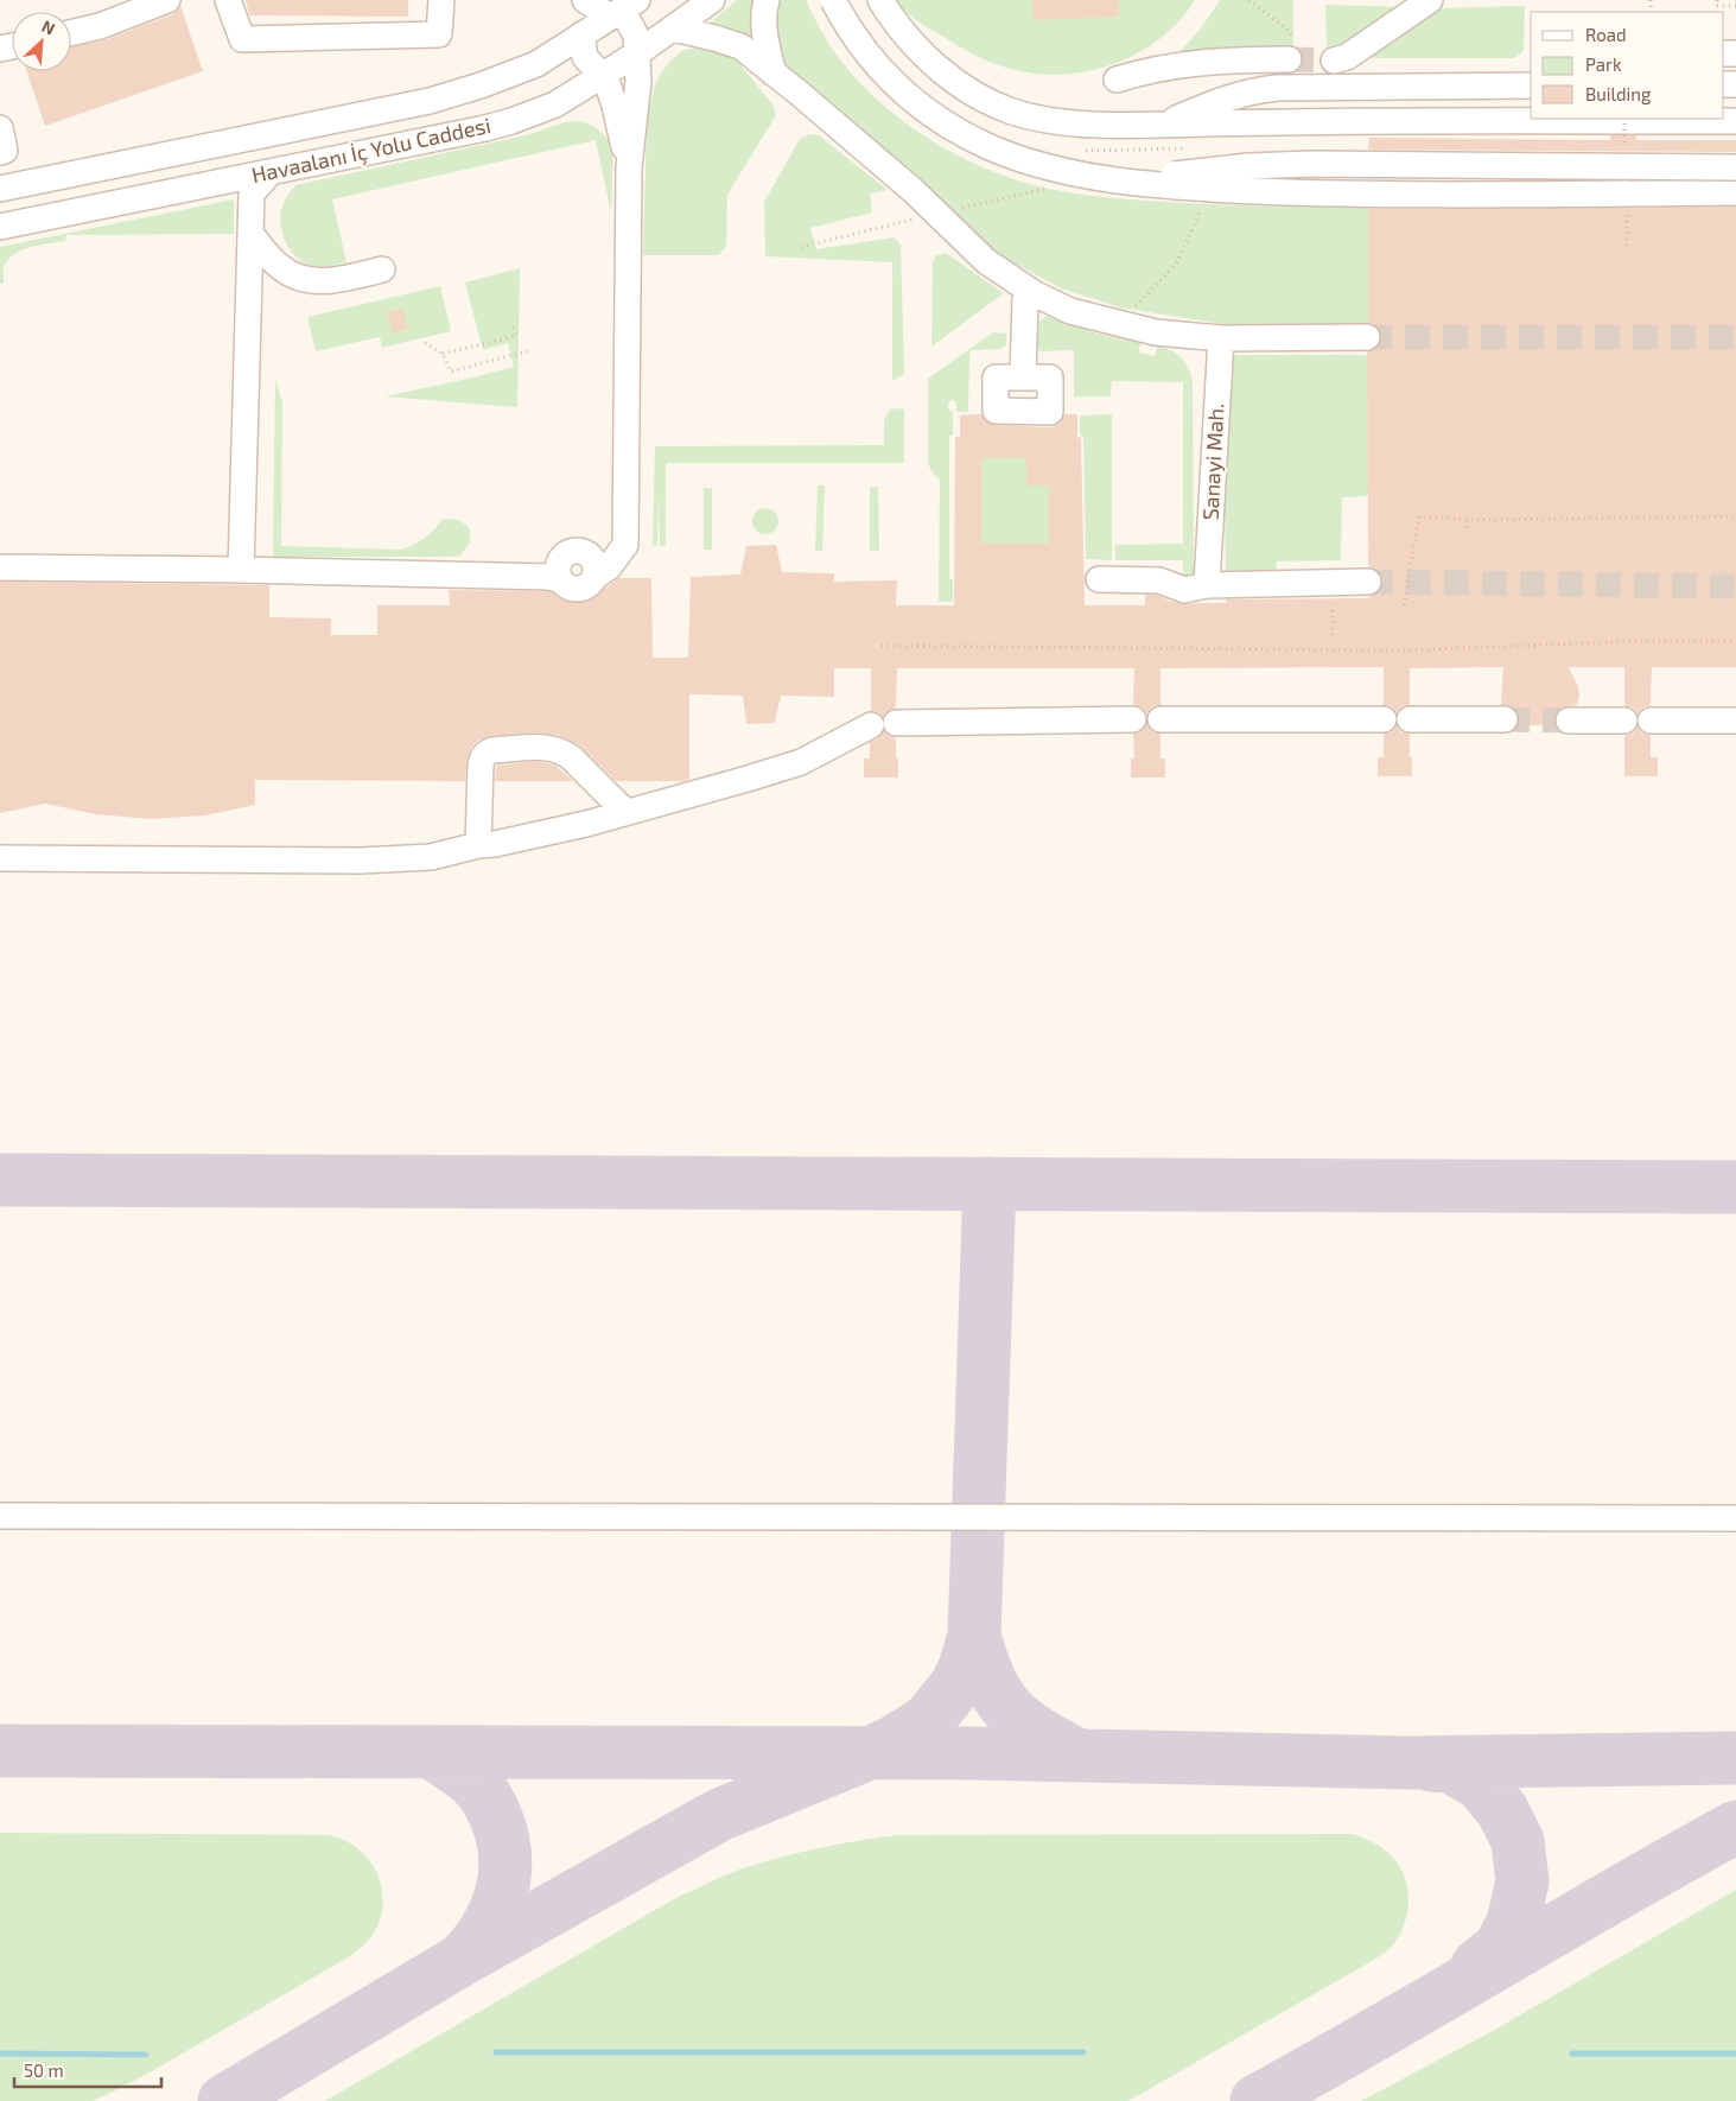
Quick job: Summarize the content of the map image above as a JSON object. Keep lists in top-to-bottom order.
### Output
{
  "streets": {
    "street": ["Havaalanı İç Yolu Caddesi", "Sanayi Mah."]
  },
  "legend": ["Road", "Park", "Building"],
  "scale_bar": "50 m",
  "north": "top right"
}
